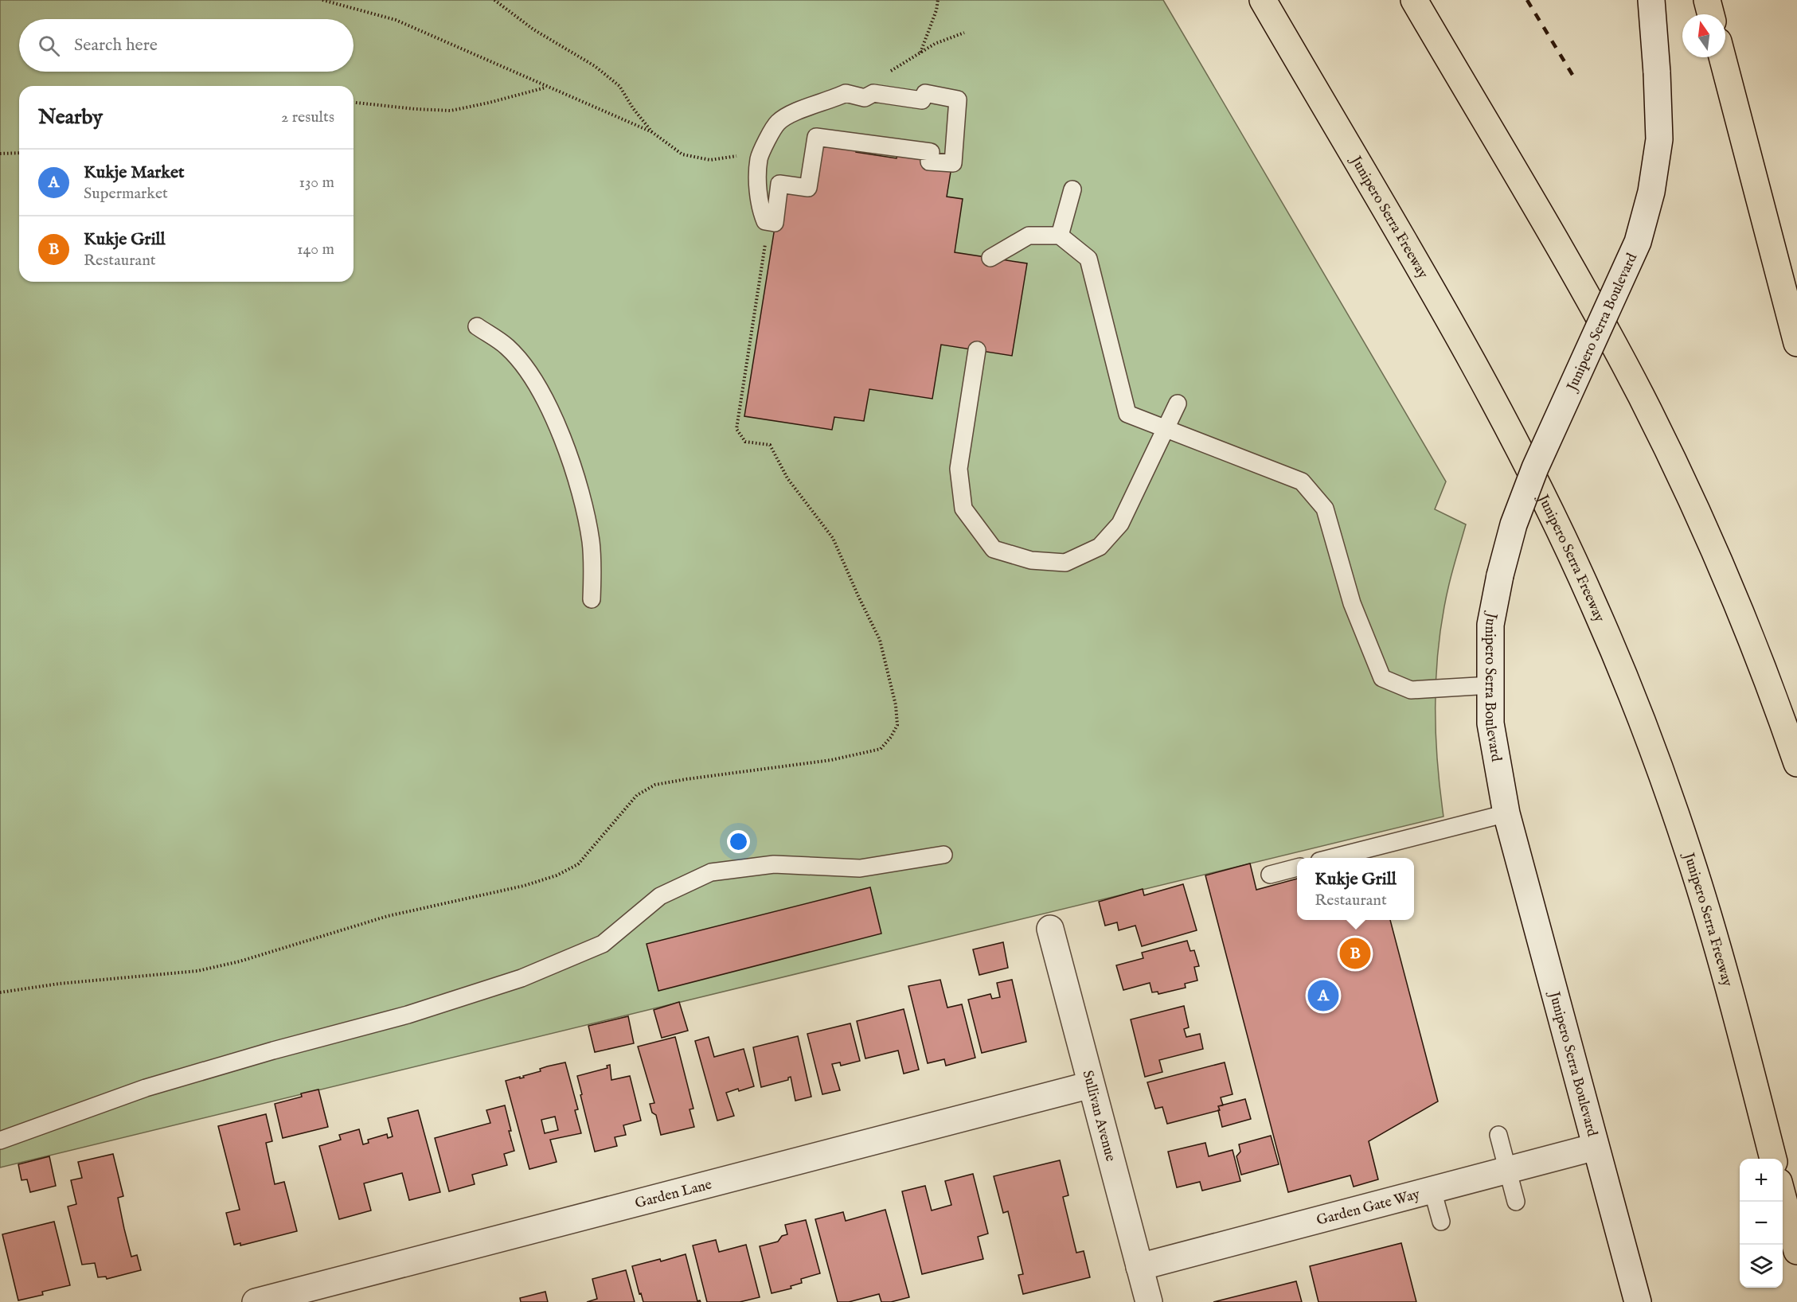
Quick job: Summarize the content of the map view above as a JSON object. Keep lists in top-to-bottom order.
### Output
{
  "streets": {
    "highway": ["Junipero Serra Freeway"],
    "street": [
      "Junipero Serra Boulevard",
      "Sullivan Avenue",
      "Garden Lane",
      "Garden Gate Way"
    ]
  },
  "crossings": [
    ["Junipero Serra Boulevard", "Garden Gate Way"],
    ["Sullivan Avenue", "Garden Lane"],
    ["Sullivan Avenue", "Garden Gate Way"]
  ],
  "north": "top",
  "page": {
    "search": "Search here",
    "heading": ["Nearby", "2 results"],
    "list": [
      {
        "mark": "A",
        "name": "Kukje Market",
        "note": "Supermarket",
        "value": "130 m"
      },
      {
        "mark": "B",
        "name": "Kukje Grill",
        "note": "Restaurant",
        "value": "140 m"
      }
    ],
    "popup": ["Kukje Grill", "Restaurant"],
    "pins": ["B", "A"],
    "map_buttons": ["+", "−"]
  }
}
